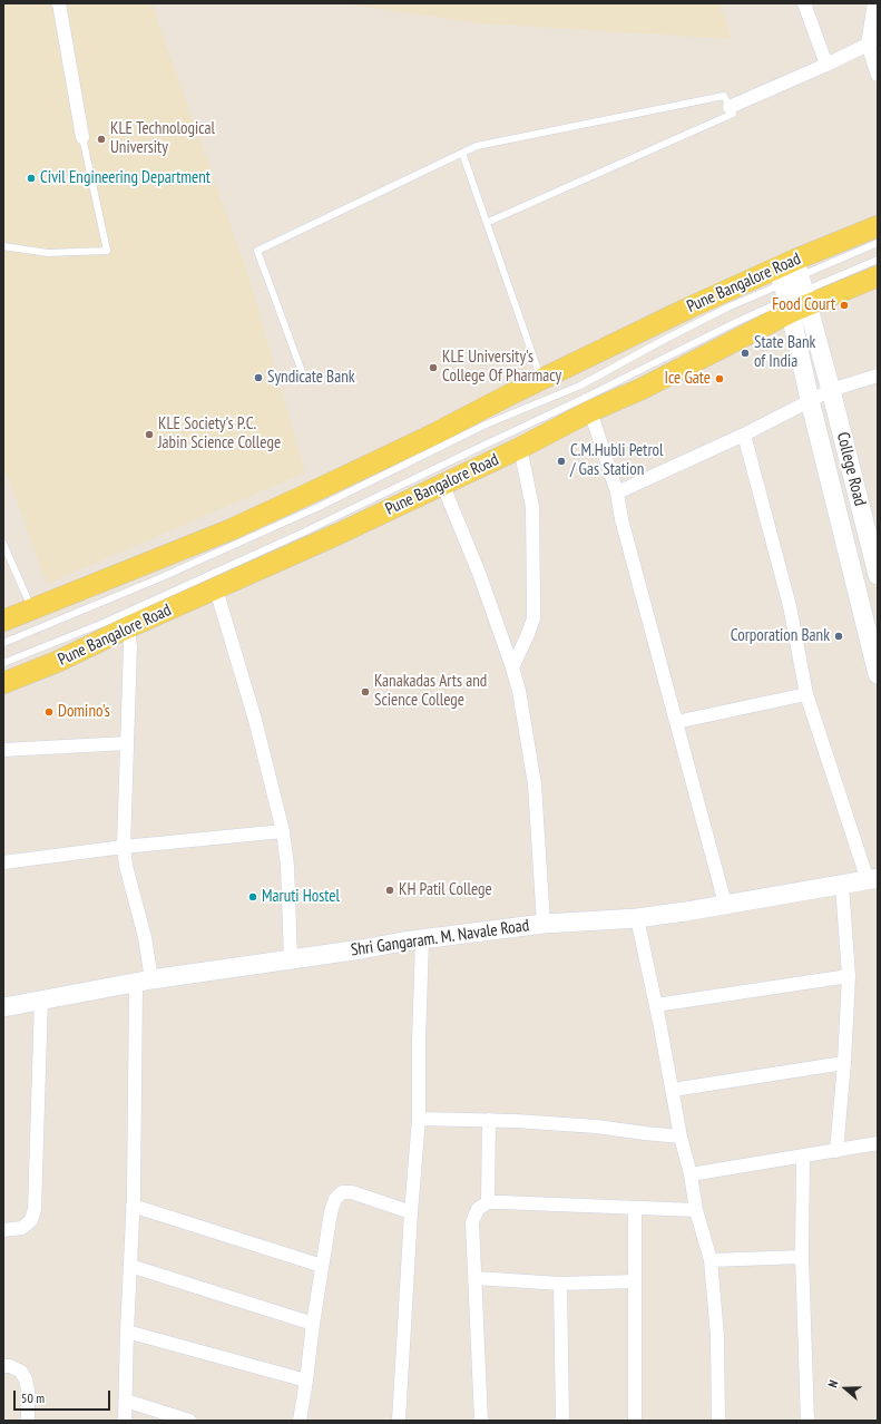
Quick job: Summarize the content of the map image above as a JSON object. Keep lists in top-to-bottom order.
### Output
{
  "streets": {
    "main road": ["Pune Bangalore Road", "College Road", "Shri Gangaram. M. Navale Road"]
  },
  "crossings": [
    ["Pune Bangalore Road", "College Road"]
  ],
  "places": [
    "KLE Technological University",
    "Civil Engineering Department",
    "Food Court",
    "State Bank of India",
    "KLE University's College Of Pharmacy",
    "Syndicate Bank",
    "Ice Gate",
    "KLE Society's P.C. Jabin Science College",
    "C.M.Hubli Petrol / Gas Station",
    "Corporation Bank",
    "Kanakadas Arts and Science College",
    "Domino's",
    "KH Patil College",
    "Maruti Hostel"
  ],
  "scale_bar": "50 m",
  "north": "left"
}
